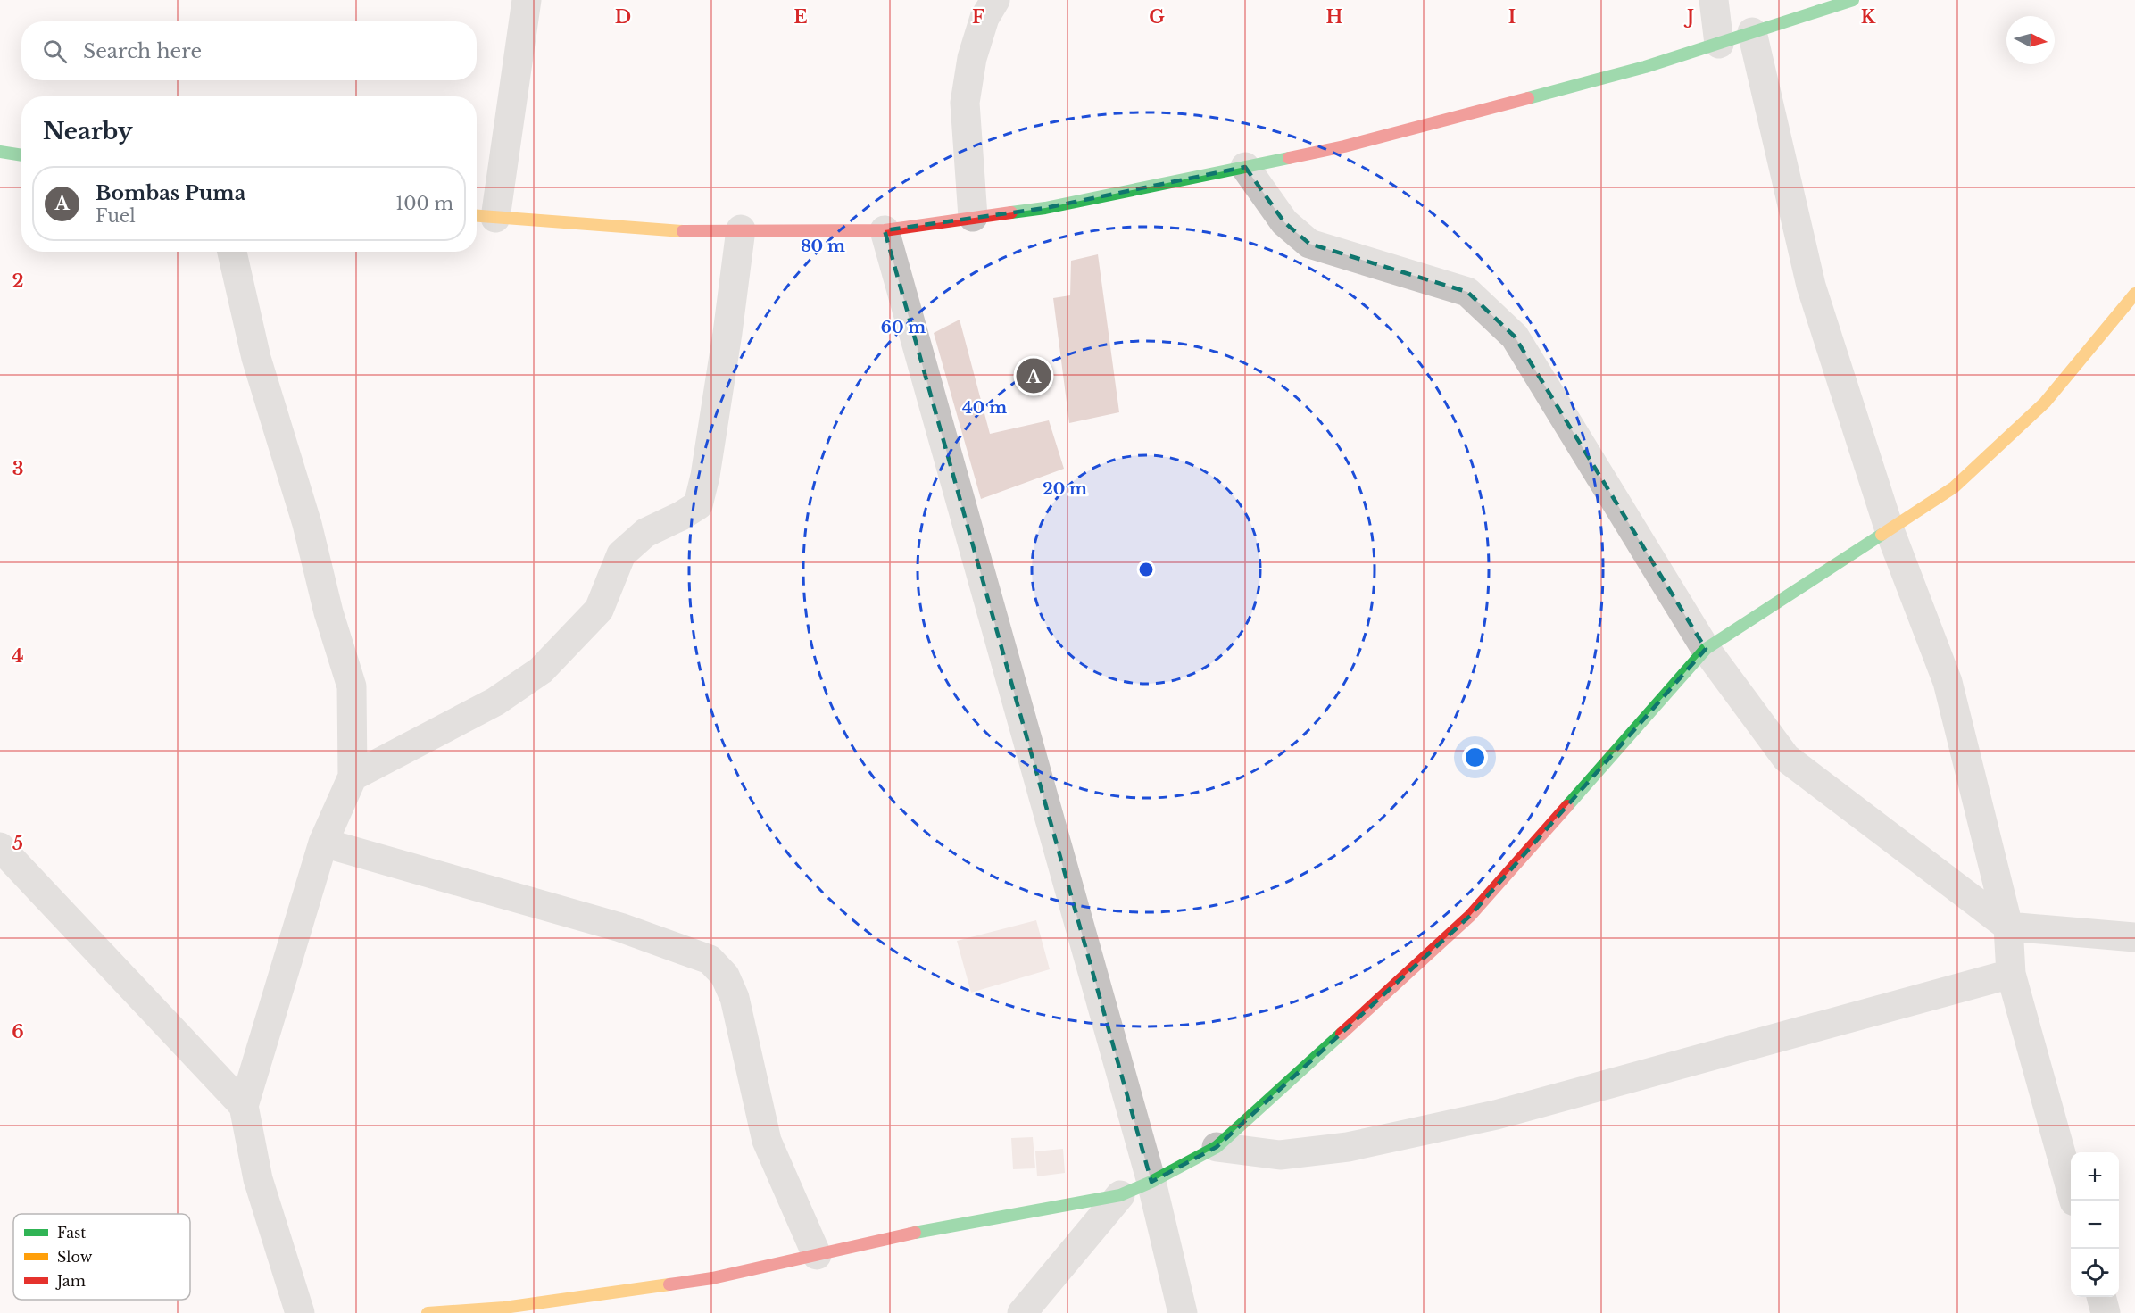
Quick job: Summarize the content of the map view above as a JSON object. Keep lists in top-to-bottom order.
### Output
{
  "legend": ["Fast", "Slow", "Jam"],
  "north": "right",
  "page": {
    "search": "Search here",
    "heading": "Nearby",
    "list": [
      {
        "mark": "A",
        "name": "Bombas Puma",
        "note": "Fuel",
        "value": "100 m"
      }
    ],
    "pins": "A",
    "map_buttons": ["+", "−"]
  },
  "grid": {
    "columns": [
      "D",
      "E",
      "F",
      "G",
      "H",
      "I",
      "J",
      "K"
    ],
    "rows": [
      "2",
      "3",
      "4",
      "5",
      "6"
    ]
  },
  "rings": [
    "80 m",
    "60 m",
    "40 m",
    "20 m"
  ]
}
